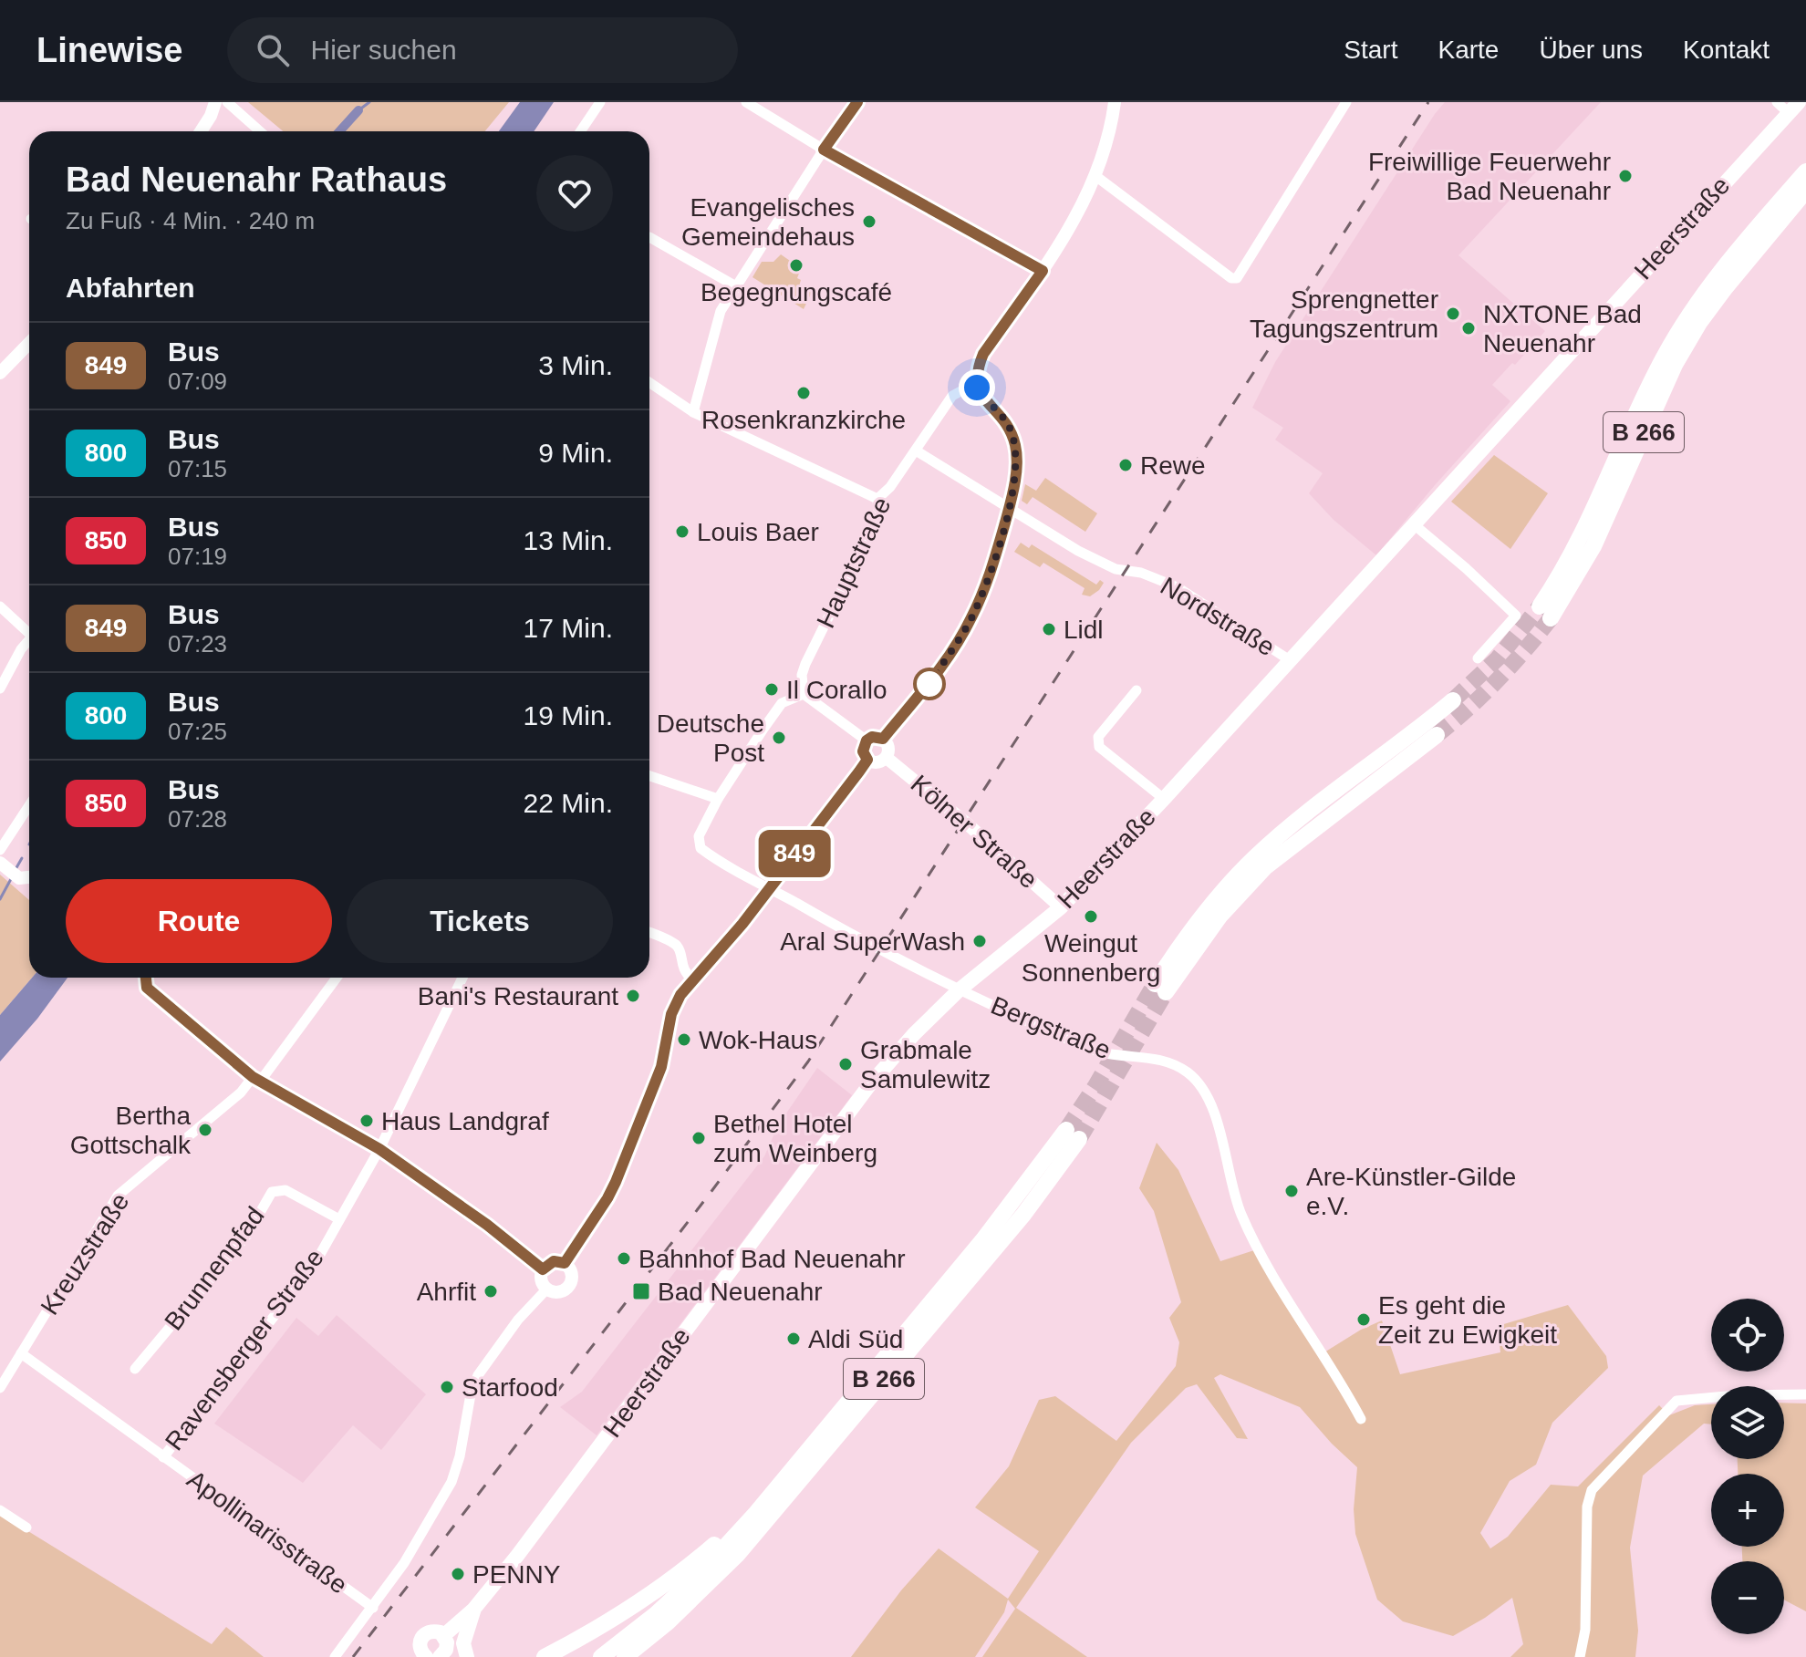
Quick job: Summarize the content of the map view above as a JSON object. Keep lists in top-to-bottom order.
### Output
{
  "streets": {
    "highway": ["B 266"],
    "main road": ["Heerstraße"],
    "street": [
      "Hauptstraße",
      "Nordstraße",
      "Kölner Straße",
      "Bergstraße",
      "Kreuzstraße",
      "Brunnenpfad",
      "Ravensberger Straße",
      "Apollinarisstraße"
    ]
  },
  "crossings": [
    ["Heerstraße", "Nordstraße"],
    ["Heerstraße", "Kölner Straße"],
    ["Heerstraße", "Bergstraße"],
    ["Hauptstraße", "Nordstraße"],
    ["Kreuzstraße", "Apollinarisstraße"],
    ["Brunnenpfad", "Ravensberger Straße"],
    ["Ravensberger Straße", "Apollinarisstraße"]
  ],
  "places": {
    "other": [
      "Freiwillige Feuerwehr Bad Neuenahr",
      "Evangelisches Gemeindehaus",
      "Begegnungscafé",
      "Sprengnetter Tagungszentrum",
      "NXTONE Bad Neuenahr",
      "Rosenkranzkirche",
      "Rewe",
      "Louis Baer",
      "Lidl",
      "Il Corallo",
      "Deutsche Post",
      "Weingut Sonnenberg",
      "Aral SuperWash",
      "Bani's Restaurant",
      "Wok-Haus",
      "Grabmale Samulewitz",
      "Haus Landgraf",
      "Bertha Gottschalk",
      "Bethel Hotel zum Weinberg",
      "Are-Künstler-Gilde e.V.",
      "Bahnhof Bad Neuenahr",
      "Ahrfit",
      "Es geht die Zeit zu Ewigkeit",
      "Aldi Süd",
      "Starfood",
      "PENNY"
    ],
    "transit": ["Bad Neuenahr"]
  },
  "lines": ["bus line 849"],
  "page": {
    "header": "Linewise",
    "search": "Hier suchen",
    "nav": [
      "Start",
      "Karte",
      "Über uns",
      "Kontakt"
    ],
    "on_map": "849",
    "heading": [
      ["Bad Neuenahr Rathaus", "Zu Fuß · 4 Min. · 240 m"],
      "Abfahrten"
    ],
    "list": [
      {
        "mark": "849",
        "name": "Bus",
        "note": "07:09",
        "value": "3 Min."
      },
      {
        "mark": "800",
        "name": "Bus",
        "note": "07:15",
        "value": "9 Min."
      },
      {
        "mark": "850",
        "name": "Bus",
        "note": "07:19",
        "value": "13 Min."
      },
      {
        "mark": "849",
        "name": "Bus",
        "note": "07:23",
        "value": "17 Min."
      },
      {
        "mark": "800",
        "name": "Bus",
        "note": "07:25",
        "value": "19 Min."
      },
      {
        "mark": "850",
        "name": "Bus",
        "note": "07:28",
        "value": "22 Min."
      }
    ],
    "buttons": ["Route", "Tickets"],
    "map_buttons": ["+", "−"]
  }
}
